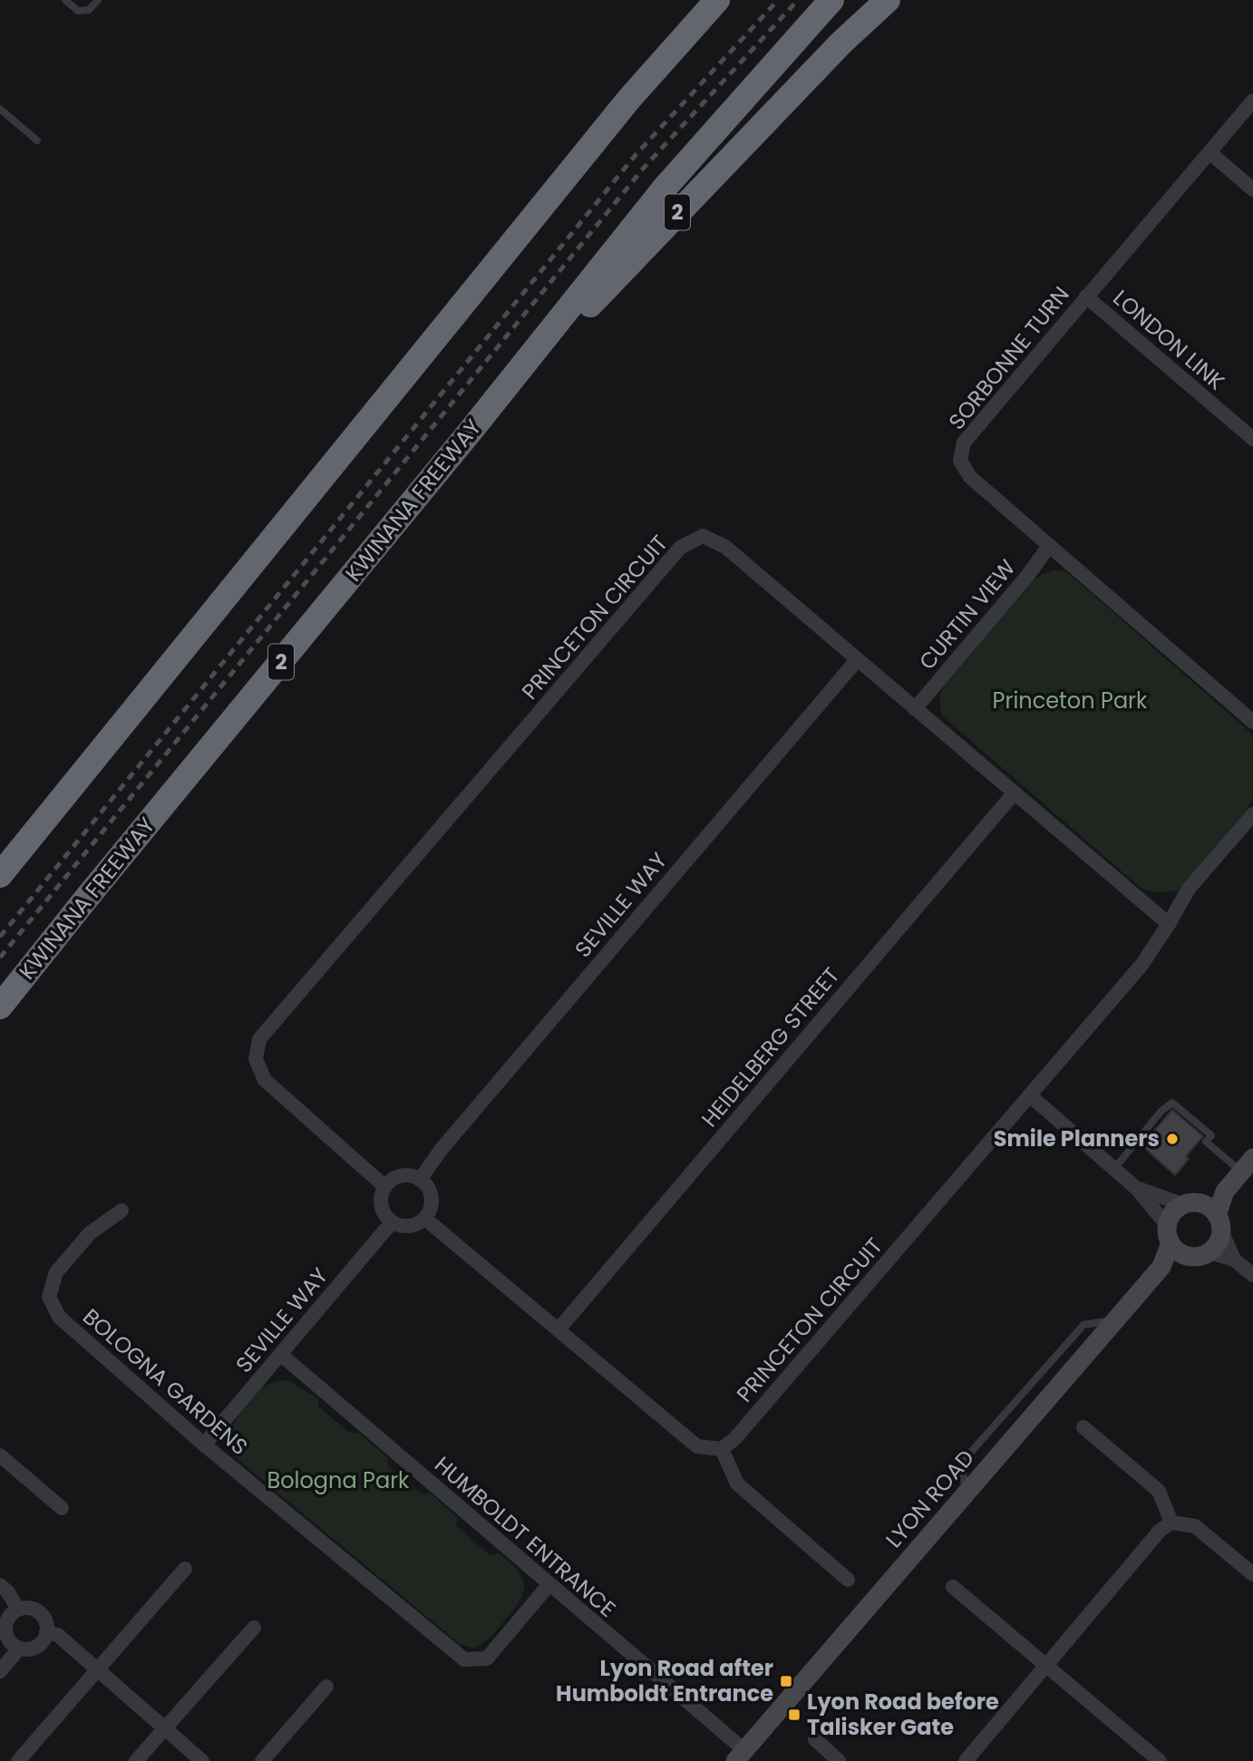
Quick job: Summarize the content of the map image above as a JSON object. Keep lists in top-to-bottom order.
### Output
{
  "streets": {
    "highway": ["2", "KWINANA FREEWAY"],
    "street": [
      "LONDON LINK",
      "SORBONNE TURN",
      "CURTIN VIEW",
      "PRINCETON CIRCUIT",
      "SEVILLE WAY",
      "HEIDELBERG STREET",
      "BOLOGNA GARDENS",
      "LYON ROAD",
      "HUMBOLDT ENTRANCE"
    ]
  },
  "crossings": [
    ["2", "KWINANA FREEWAY"],
    ["LONDON LINK", "SORBONNE TURN"],
    ["SORBONNE TURN", "CURTIN VIEW"],
    ["CURTIN VIEW", "PRINCETON CIRCUIT"],
    ["PRINCETON CIRCUIT", "SEVILLE WAY"],
    ["PRINCETON CIRCUIT", "HEIDELBERG STREET"],
    ["SEVILLE WAY", "BOLOGNA GARDENS"],
    ["SEVILLE WAY", "HUMBOLDT ENTRANCE"],
    ["BOLOGNA GARDENS", "HUMBOLDT ENTRANCE"],
    ["LYON ROAD", "HUMBOLDT ENTRANCE"]
  ],
  "parks": ["Princeton Park", "Bologna Park"],
  "places": {
    "other": ["Smile Planners"],
    "transit": ["Lyon Road after Humboldt Entrance", "Lyon Road before Talisker Gate"]
  }
}
